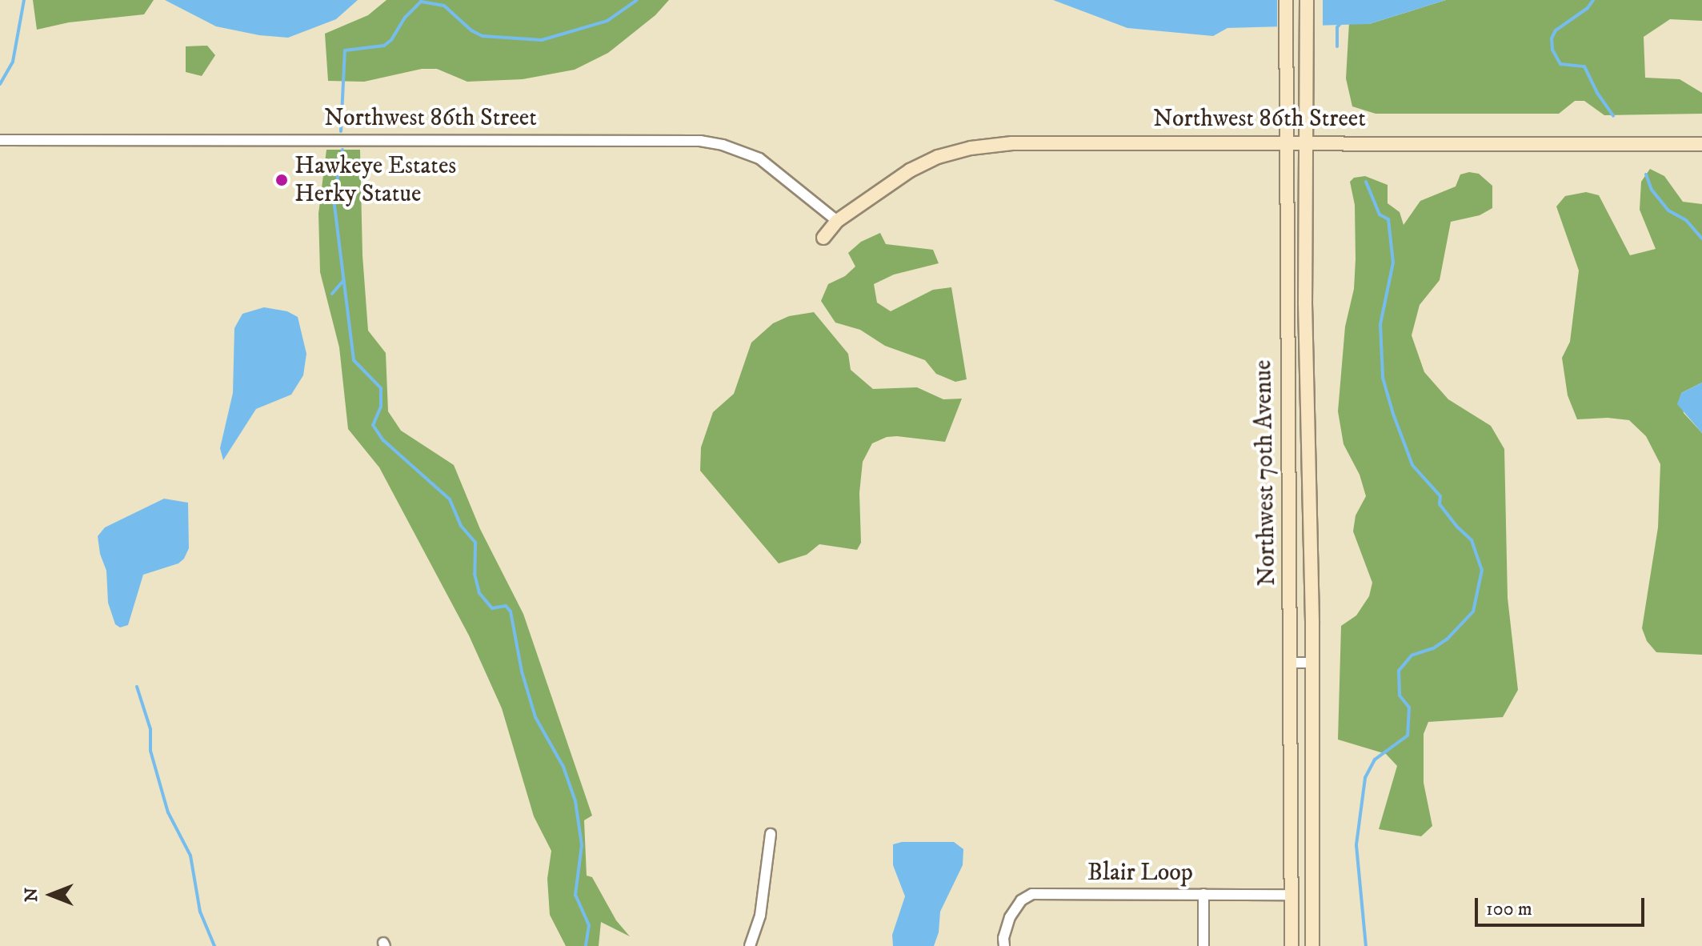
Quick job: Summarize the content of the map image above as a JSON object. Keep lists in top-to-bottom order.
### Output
{
  "streets": {
    "main road": ["Northwest 86th Street", "Northwest 70th Avenue"],
    "street": ["Blair Loop"]
  },
  "crossings": [
    ["Northwest 86th Street", "Northwest 70th Avenue"],
    ["Northwest 70th Avenue", "Blair Loop"]
  ],
  "places": ["Hawkeye Estates Herky Statue"],
  "scale_bar": "100 m",
  "north": "left"
}
